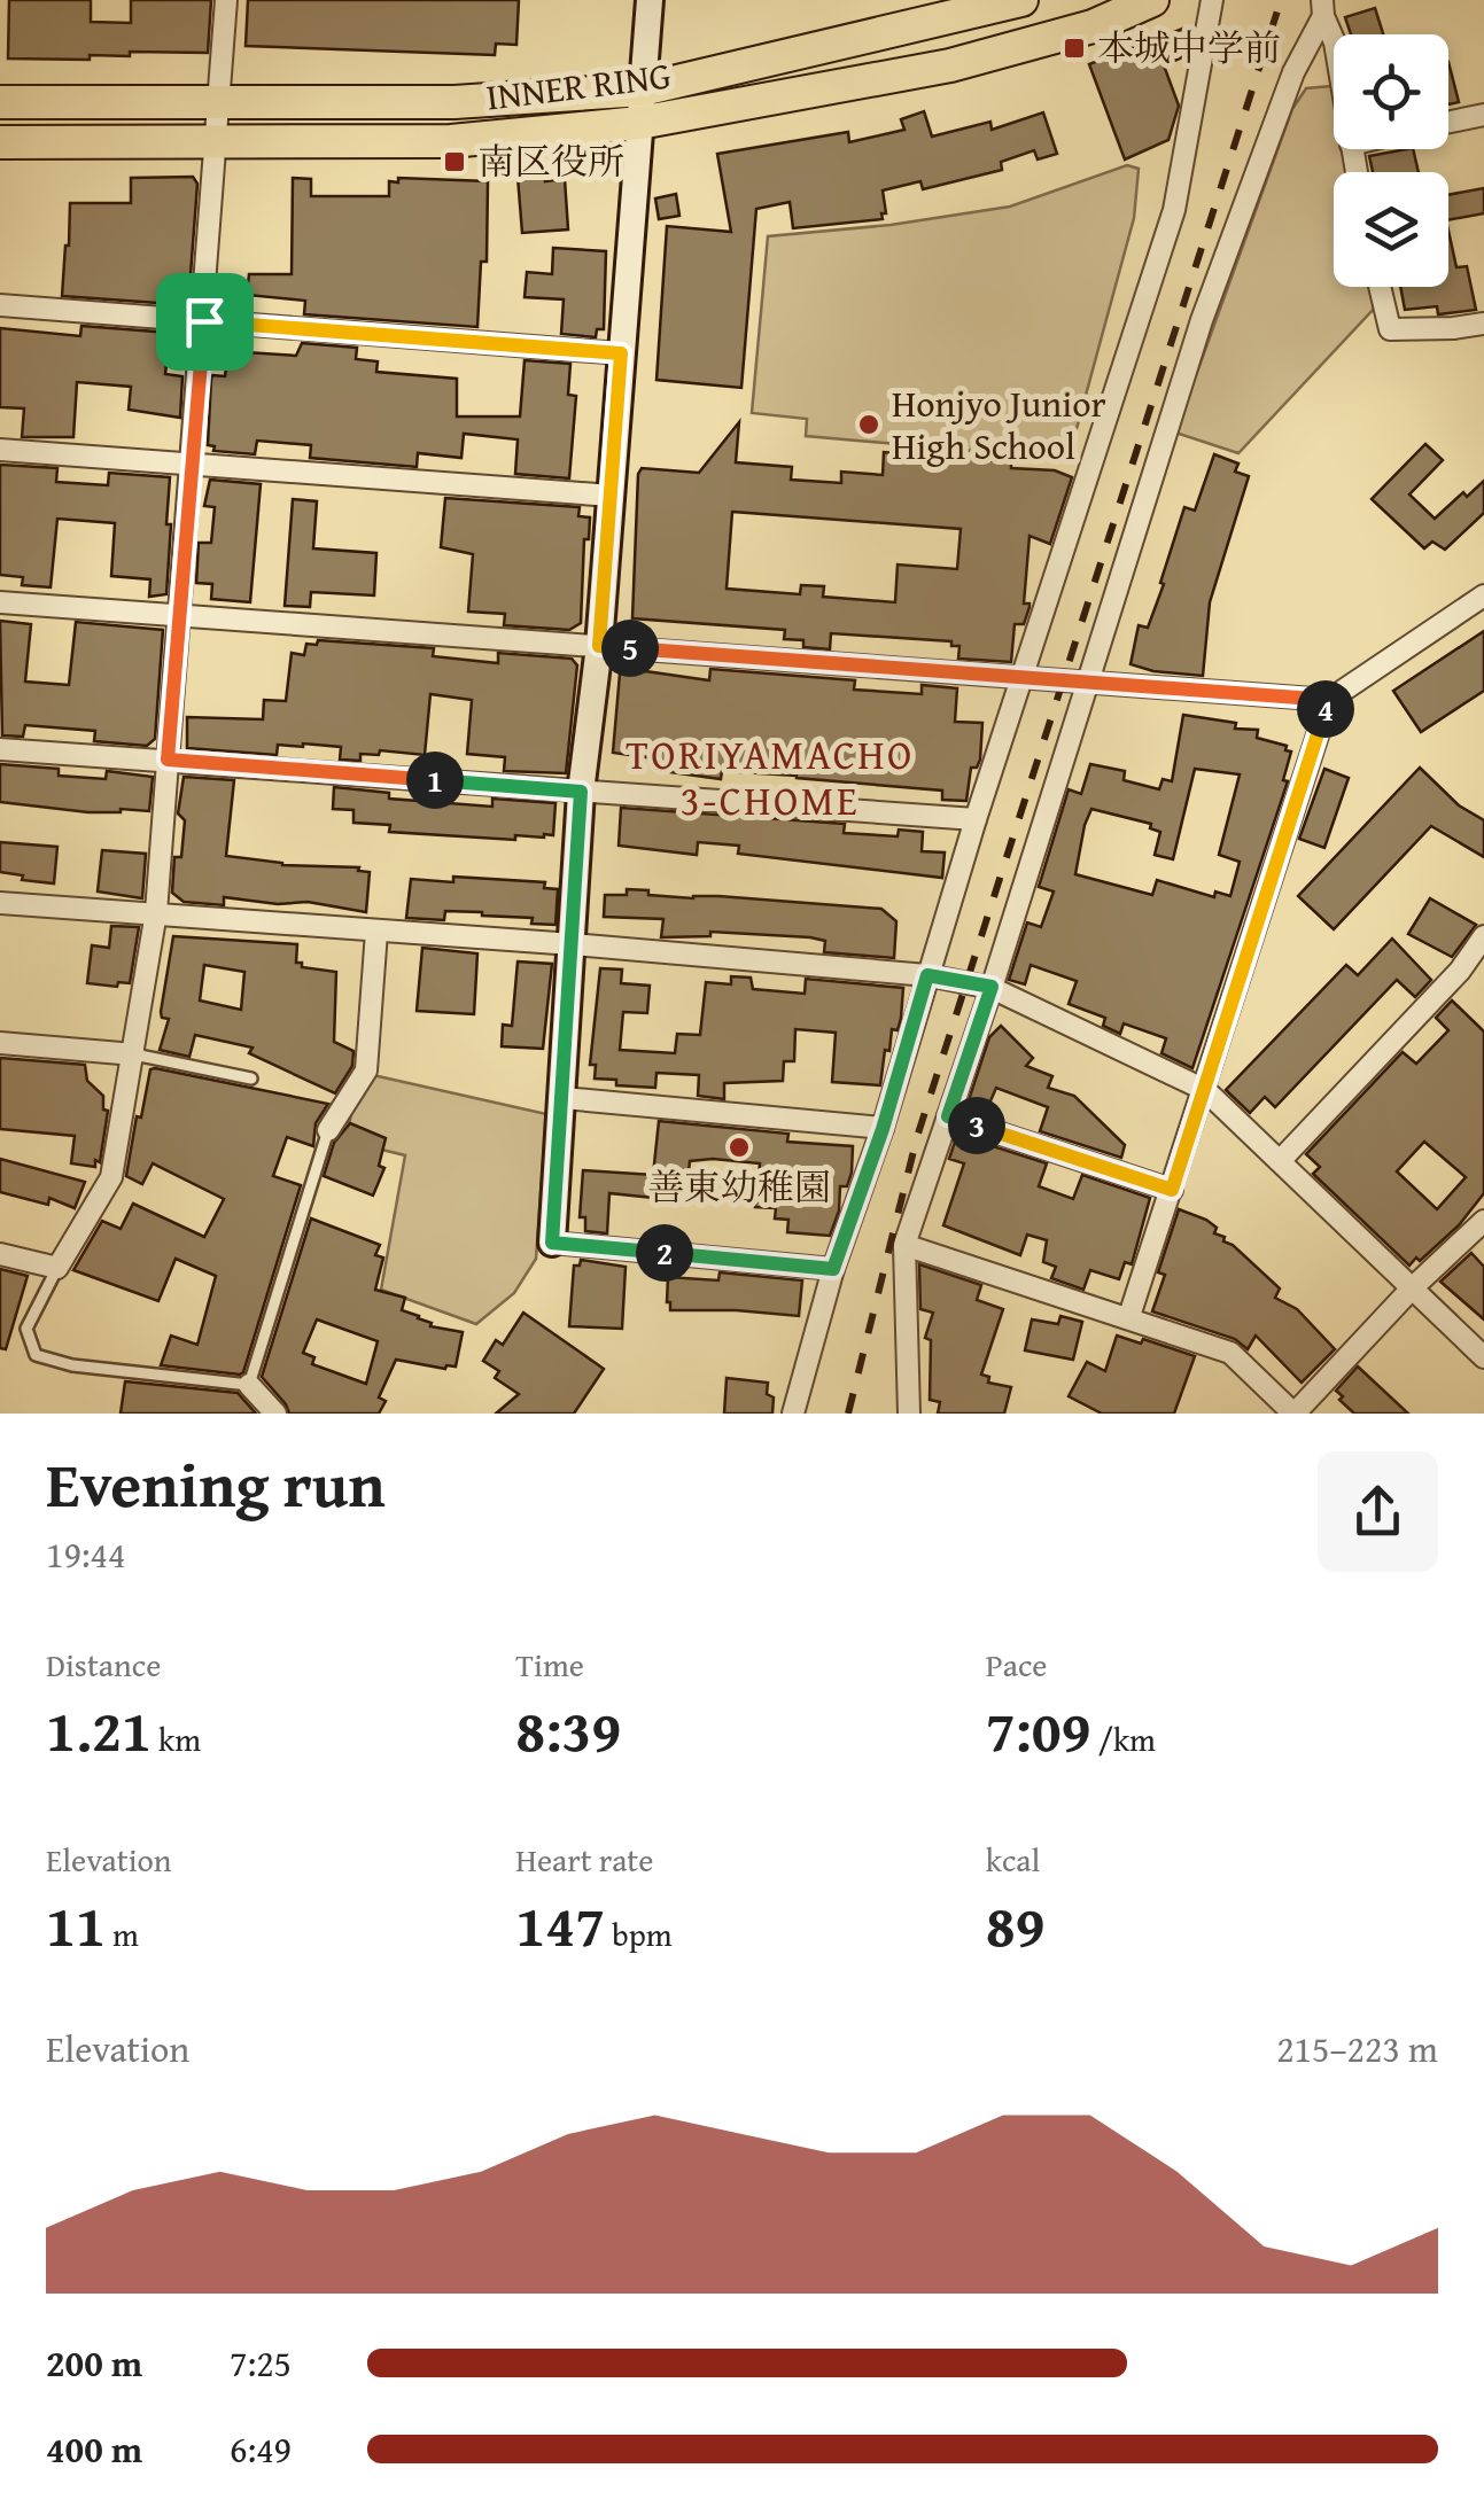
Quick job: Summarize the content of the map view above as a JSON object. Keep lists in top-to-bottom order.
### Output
{
  "streets": {
    "main road": ["INNER RING"]
  },
  "districts": ["TORIYAMACHO 3-CHOME"],
  "places": {
    "transit": ["本城中学前", "南区役所"],
    "other": ["Honjyo Junior High School", "善東幼稚園"]
  },
  "page": {
    "pins": [
      "5",
      "4",
      "1",
      "3",
      "2"
    ],
    "heading": ["Evening run", "19:44"],
    "stats": [
      ["Distance", "1.21 km"],
      ["Time", "8:39"],
      ["Pace", "7:09 /km"],
      ["Elevation", "11 m"],
      ["Heart rate", "147 bpm"],
      ["kcal", "89"]
    ],
    "chart": ["Elevation", "215–223 m"],
    "list": [
      {
        "name": "200 m",
        "note": "7:25"
      },
      {
        "name": "400 m",
        "note": "6:49"
      }
    ]
  }
}
